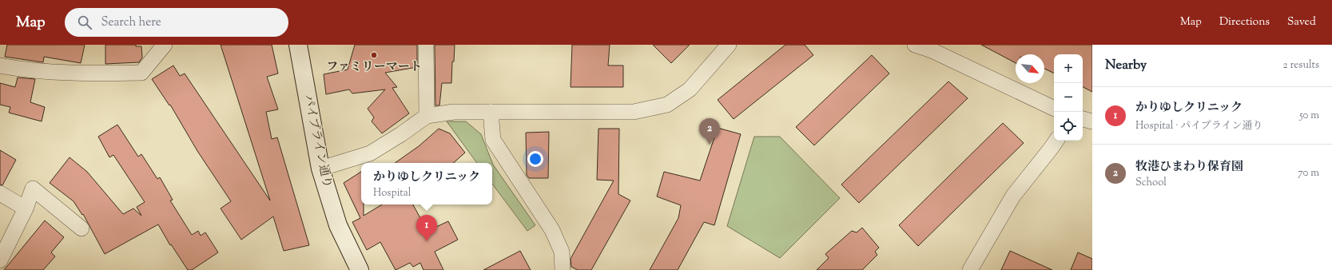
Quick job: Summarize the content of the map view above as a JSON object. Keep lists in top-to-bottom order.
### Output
{
  "streets": {
    "main road": ["パイプライン通り"]
  },
  "places": ["ファミリーマート"],
  "north": "bottom right",
  "page": {
    "header": "Map",
    "search": "Search here",
    "nav": ["Map", "Directions", "Saved"],
    "heading": ["Nearby", "2 results"],
    "map_buttons": ["+", "−"],
    "list": [
      {
        "mark": "1",
        "name": "かりゆしクリニック",
        "note": "Hospital · パイプライン通り",
        "value": "50 m"
      },
      {
        "mark": "2",
        "name": "牧港ひまわり保育園",
        "note": "School",
        "value": "70 m"
      }
    ],
    "pins": ["2", "1"],
    "popup": ["かりゆしクリニック", "Hospital"]
  }
}
